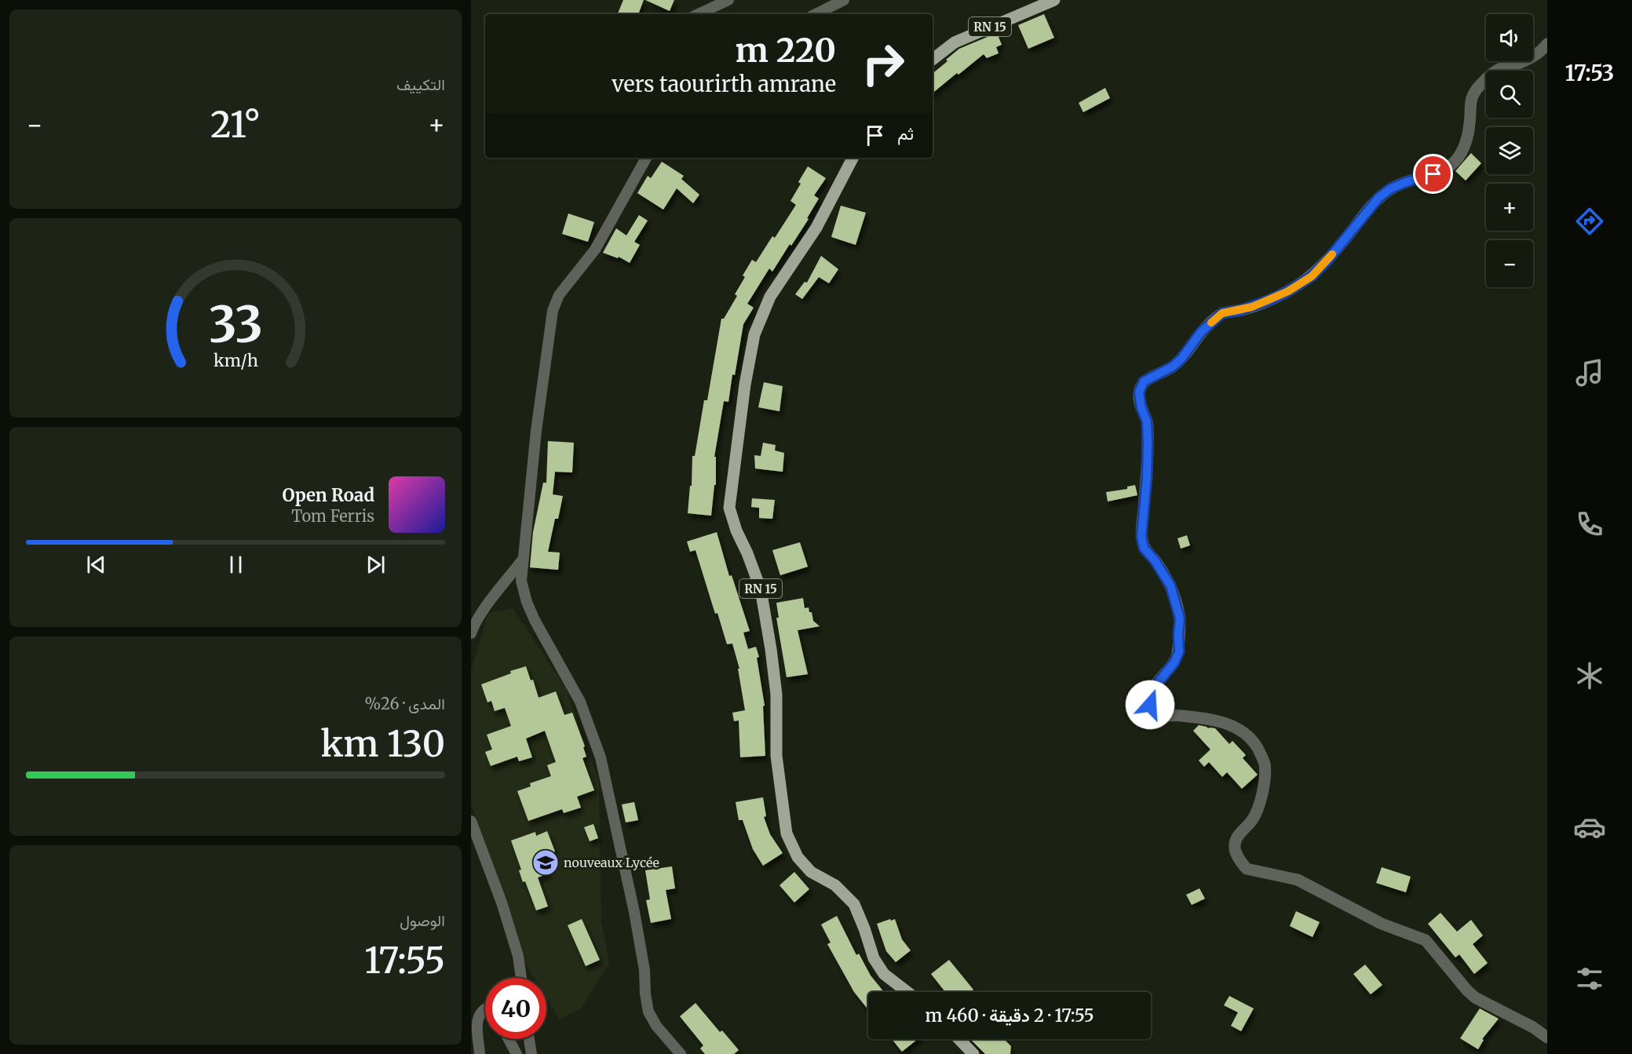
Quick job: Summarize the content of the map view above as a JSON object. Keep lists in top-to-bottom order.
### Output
{
  "streets": {
    "main road": ["RN 15"]
  },
  "places": {
    "school or university": ["nouveaux Lycée"]
  },
  "page": {
    "tabs": "17:53",
    "tile": [
      "التكييف",
      ["المدى · 26%", "130 km"],
      ["الوصول", "17:55"]
    ],
    "map_buttons": ["+", "−"],
    "turn": ["220 m", "vers taourirth amrane"],
    "heat": ["−", "21°", "+"],
    "then": "ثم",
    "song": ["Open Road", "Tom Ferris"],
    "limit": "40",
    "trip": "17:55 · 2 دقيقة · 460 m",
    "gauge": ["33", "km/h"]
  }
}
